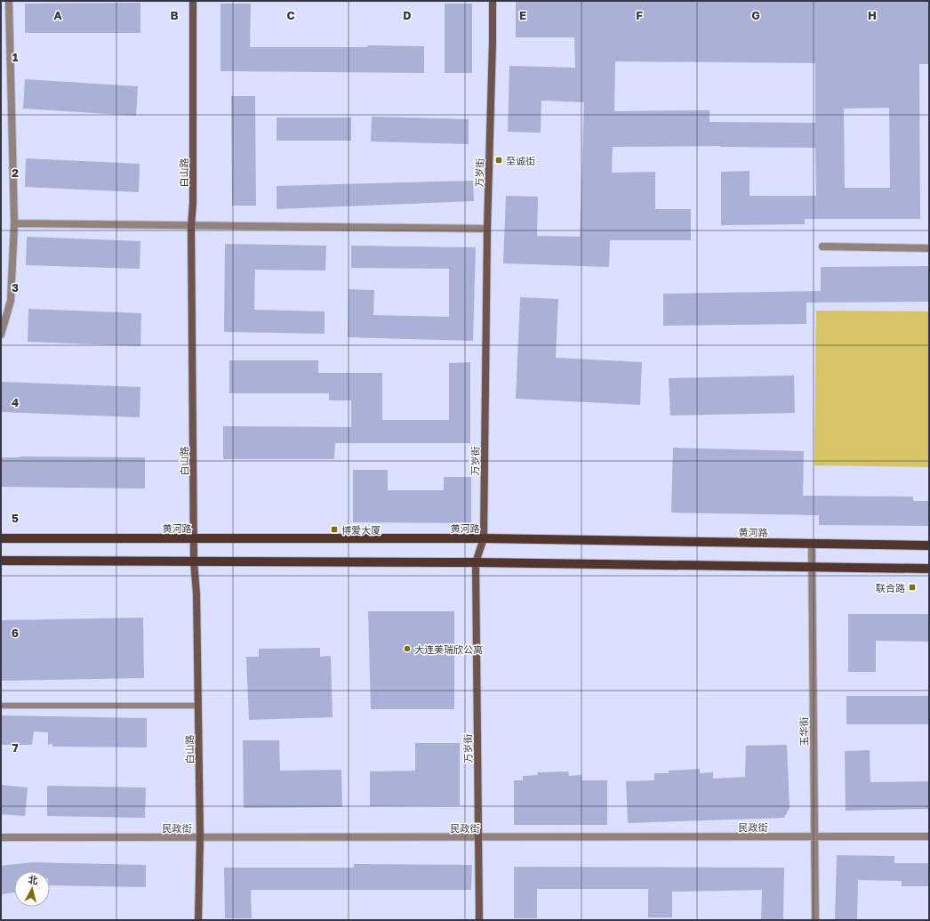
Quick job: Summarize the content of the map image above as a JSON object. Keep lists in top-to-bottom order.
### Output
{
  "streets": {
    "main road": ["黄河路"],
    "street": [
      "白山路",
      "万岁街",
      "玉华街",
      "民政街"
    ]
  },
  "crossings": [
    ["白山路", "黄河路"],
    ["白山路", "民政街"],
    ["万岁街", "黄河路"],
    ["万岁街", "民政街"],
    ["黄河路", "玉华街"],
    ["玉华街", "民政街"]
  ],
  "places": {
    "transit": ["至诚街", "博爱大厦", "联合路"],
    "other": ["大连美瑞欣公离"]
  },
  "north": "top",
  "grid": {
    "columns": [
      "A",
      "B",
      "C",
      "D",
      "E",
      "F",
      "G",
      "H"
    ],
    "rows": [
      "1",
      "2",
      "3",
      "4",
      "5",
      "6",
      "7"
    ]
  }
}
